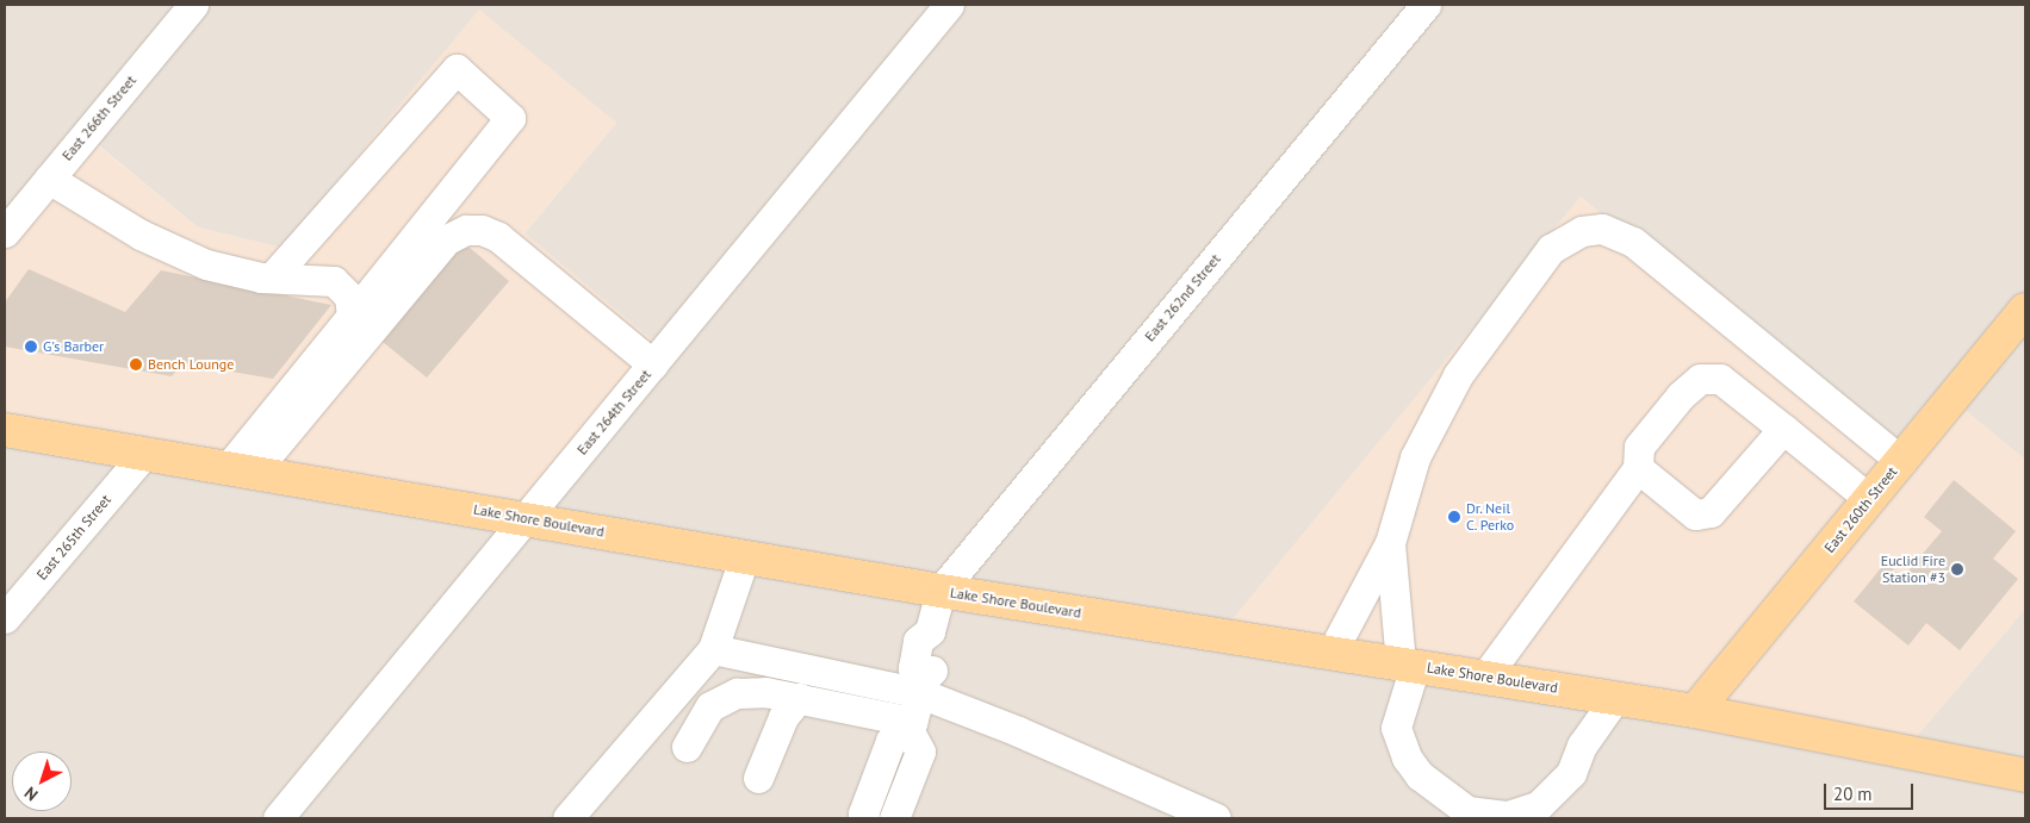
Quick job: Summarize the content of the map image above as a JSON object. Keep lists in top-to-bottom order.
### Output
{
  "streets": {
    "main road": ["East 260th Street", "Lake Shore Boulevard"],
    "street": [
      "East 266th Street",
      "East 262nd Street",
      "East 264th Street",
      "East 265th Street"
    ]
  },
  "crossings": [
    ["East 262nd Street", "Lake Shore Boulevard"],
    ["East 264th Street", "Lake Shore Boulevard"],
    ["East 260th Street", "Lake Shore Boulevard"],
    ["Lake Shore Boulevard", "East 265th Street"]
  ],
  "places": [
    "G's Barber",
    "Bench Lounge",
    "Dr. Neil C. Perko",
    "Euclid Fire Station #3"
  ],
  "scale_bar": "20 m",
  "north": "bottom left"
}
